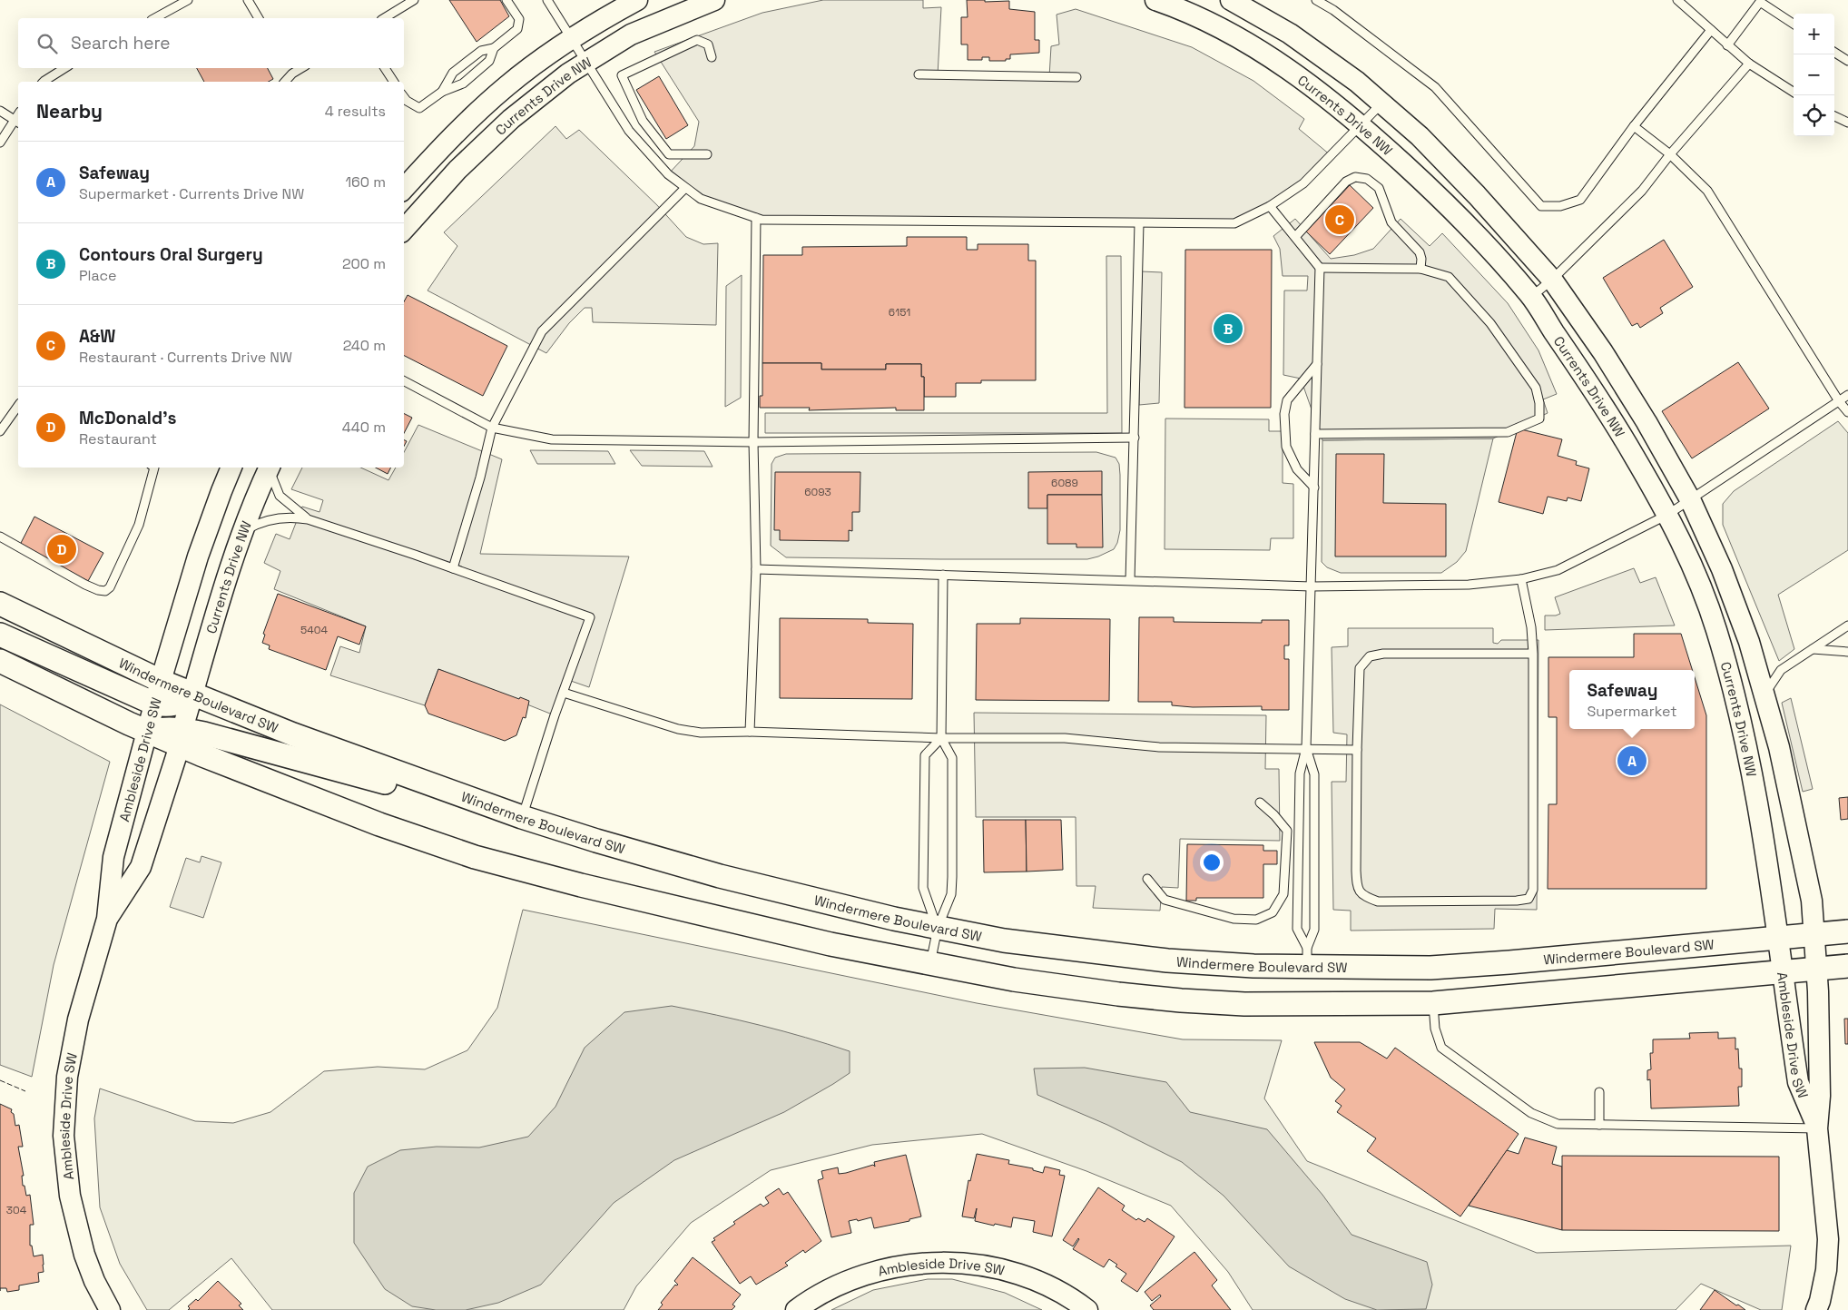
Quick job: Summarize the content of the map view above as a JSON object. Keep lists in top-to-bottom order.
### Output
{
  "streets": {
    "main road": ["Windermere Boulevard SW"],
    "street": ["Currents Drive NW", "Ambleside Drive SW"]
  },
  "crossings": [
    ["Currents Drive NW", "Windermere Boulevard SW"],
    ["Currents Drive NW", "Ambleside Drive SW"],
    ["Windermere Boulevard SW", "Ambleside Drive SW"]
  ],
  "house_numbers": [
    "6151",
    "6089",
    "6093",
    "5404",
    "304"
  ],
  "page": {
    "map_buttons": ["+", "−"],
    "search": "Search here",
    "heading": ["Nearby", "4 results"],
    "list": [
      {
        "mark": "A",
        "name": "Safeway",
        "note": "Supermarket · Currents Drive NW",
        "value": "160 m"
      },
      {
        "mark": "B",
        "name": "Contours Oral Surgery",
        "note": "Place",
        "value": "200 m"
      },
      {
        "mark": "C",
        "name": "A&W",
        "note": "Restaurant · Currents Drive NW",
        "value": "240 m"
      },
      {
        "mark": "D",
        "name": "McDonald's",
        "note": "Restaurant",
        "value": "440 m"
      }
    ],
    "pins": [
      "C",
      "B",
      "D",
      "A"
    ],
    "popup": ["Safeway", "Supermarket"]
  }
}
